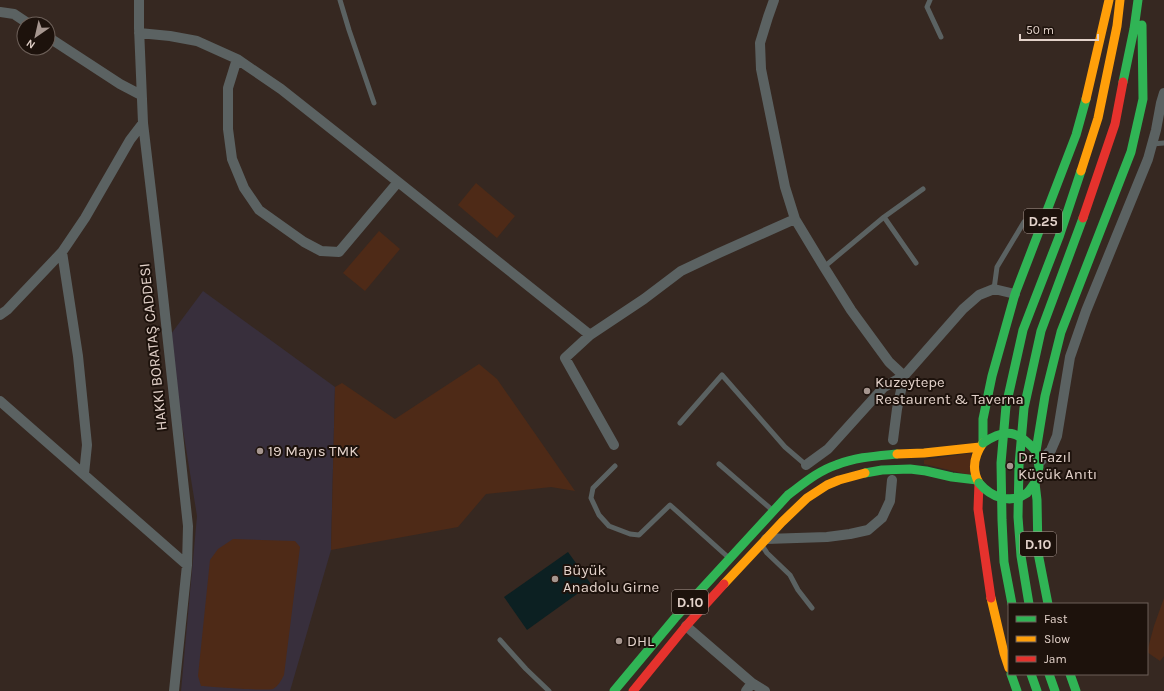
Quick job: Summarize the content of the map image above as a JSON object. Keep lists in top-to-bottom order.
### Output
{
  "streets": {
    "main road": ["D.25", "D.10"]
  },
  "crossings": [
    ["D.25", "D.10"]
  ],
  "places": [
    "Kuzeytepe Restaurent & Taverna",
    "19 Mayıs TMK",
    "Dr. Fazıl Küçük Anıtı",
    "Büyük Anadolu Girne",
    "DHL"
  ],
  "legend": ["Fast", "Slow", "Jam"],
  "scale_bar": "50 m",
  "north": "bottom left"
}
